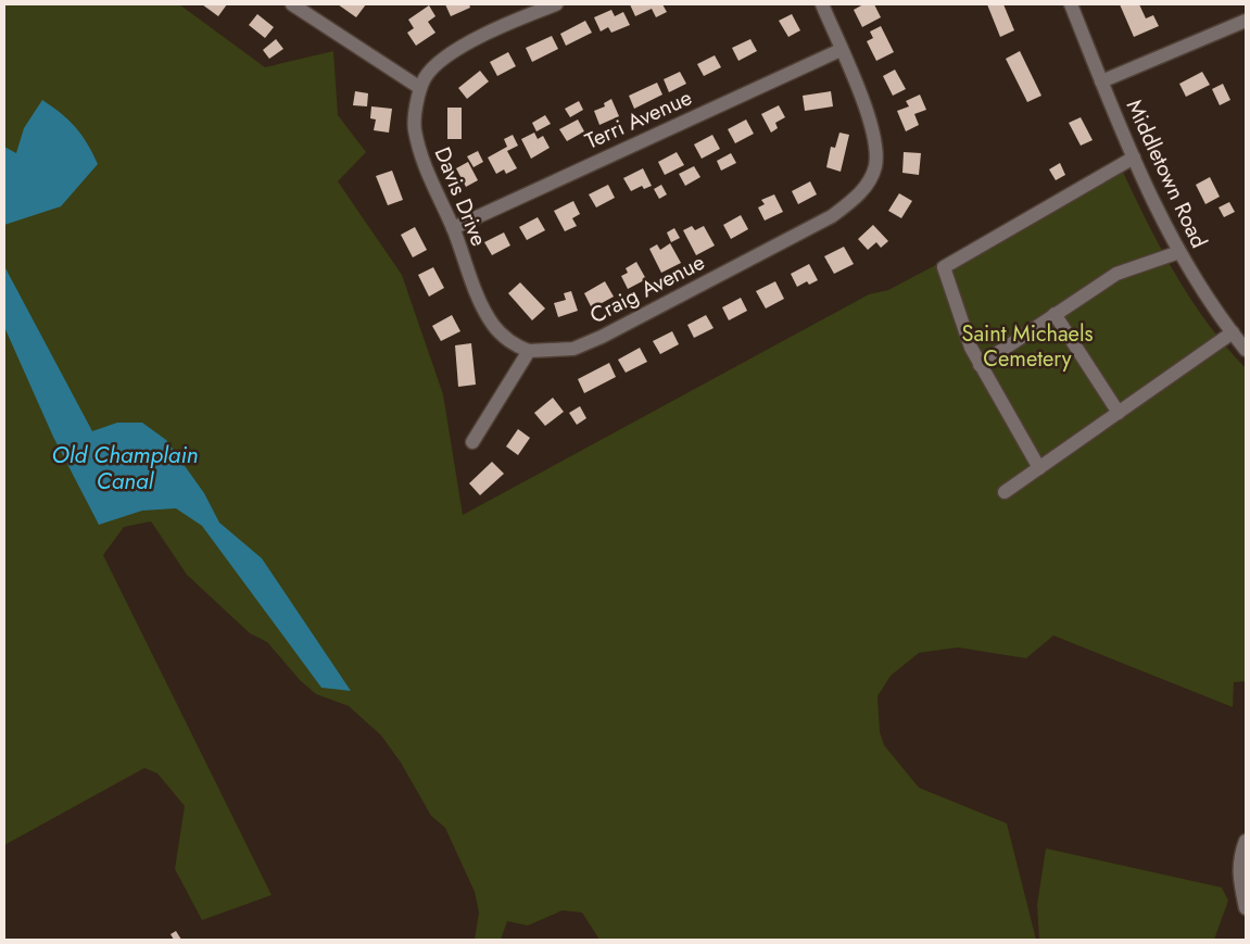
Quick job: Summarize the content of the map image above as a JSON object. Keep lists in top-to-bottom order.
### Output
{
  "streets": {
    "street": [
      "Terri Avenue",
      "Middletown Road",
      "Davis Drive",
      "Craig Avenue"
    ]
  },
  "crossings": [
    ["Terri Avenue", "Davis Drive"],
    ["Terri Avenue", "Craig Avenue"],
    ["Davis Drive", "Craig Avenue"]
  ],
  "water": ["Old Champlain Canal"],
  "parks": ["Saint Michaels Cemetery"]
}
